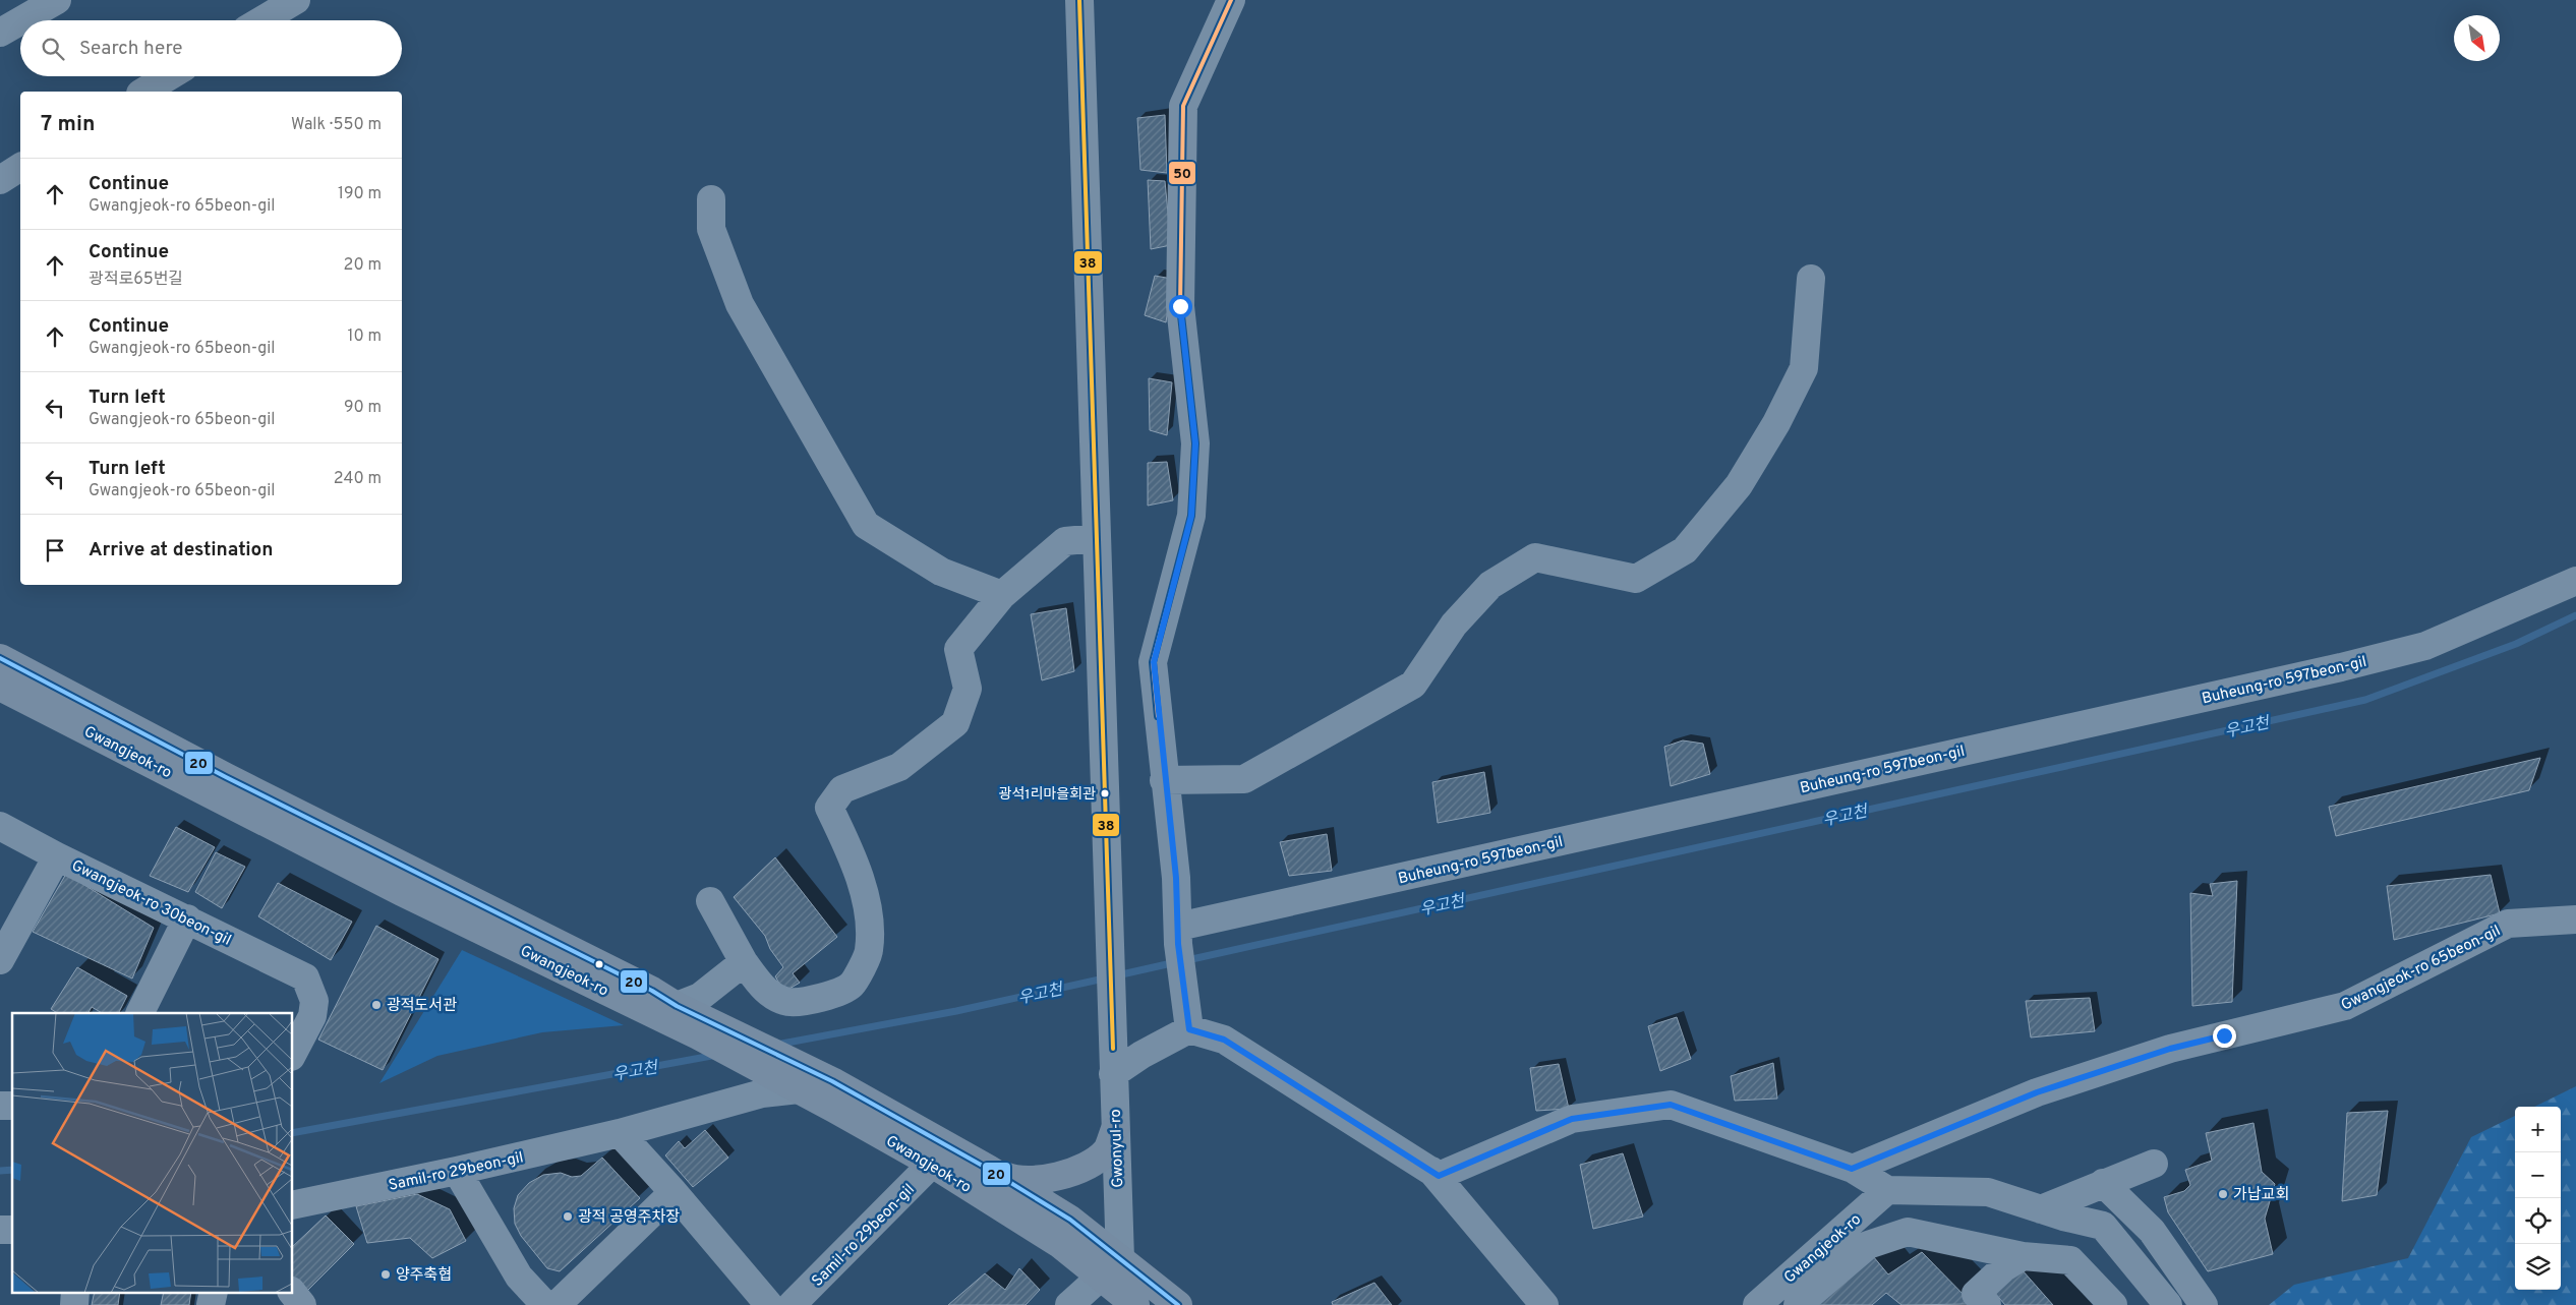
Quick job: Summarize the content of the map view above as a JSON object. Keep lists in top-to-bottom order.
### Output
{
  "streets": {
    "main road": ["Gwangjeok-ro"],
    "street": [
      "Buheung-ro 597beon-gil",
      "Gwangjeok-ro 30beon-gil",
      "Gwangjeok-ro 65beon-gil",
      "Gwonyul-ro",
      "Samil-ro 29beon-gil"
    ]
  },
  "crossings": [
    ["Gwangjeok-ro", "Gwonyul-ro"],
    ["Gwangjeok-ro", "Samil-ro 29beon-gil"]
  ],
  "water": ["우고천"],
  "places": [
    "광석1리마을회관",
    "광적도서관",
    "가납교회",
    "광적 공영주차장",
    "양주축협"
  ],
  "lines": ["transit line 38", "transit line 50", "transit line 20"],
  "north": "bottom right",
  "page": {
    "search": "Search here",
    "heading": ["7 min", "Walk · 550 m"],
    "list": [
      ["Continue", "Gwangjeok-ro 65beon-gil", "190 m"],
      ["Continue", "광적로65번길", "20 m"],
      ["Continue", "Gwangjeok-ro 65beon-gil", "10 m"],
      ["Turn left", "Gwangjeok-ro 65beon-gil", "90 m"],
      ["Turn left", "Gwangjeok-ro 65beon-gil", "240 m"],
      "Arrive at destination"
    ],
    "map_buttons": ["+", "−"]
  }
}
